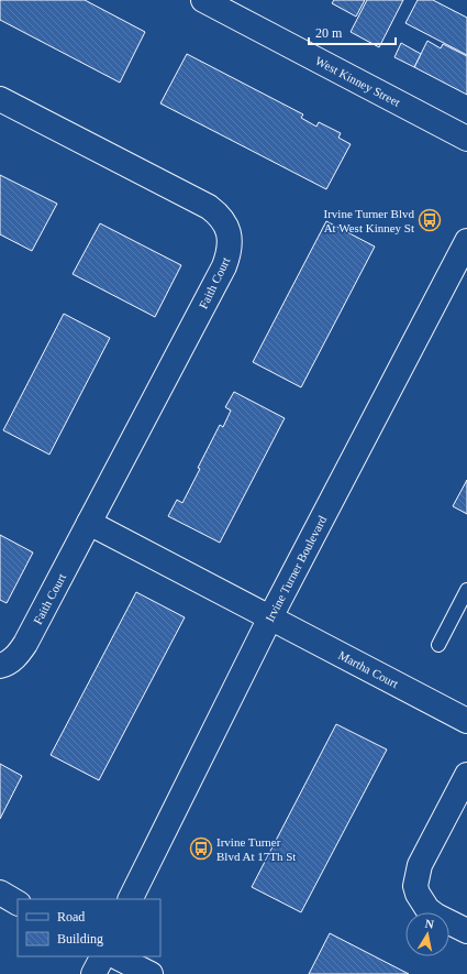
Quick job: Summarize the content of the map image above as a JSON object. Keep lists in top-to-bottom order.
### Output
{
  "streets": {
    "street": [
      "West Kinney Street",
      "Faith Court",
      "Irvine Turner Boulevard",
      "Martha Court"
    ]
  },
  "crossings": [
    ["Irvine Turner Boulevard", "Martha Court"]
  ],
  "places": {
    "bus stop": ["Irvine Turner Blvd At West Kinney St", "Irvine Turner Blvd At 17Th St"]
  },
  "legend": ["Road", "Building"],
  "scale_bar": "20 m",
  "north": "top"
}
